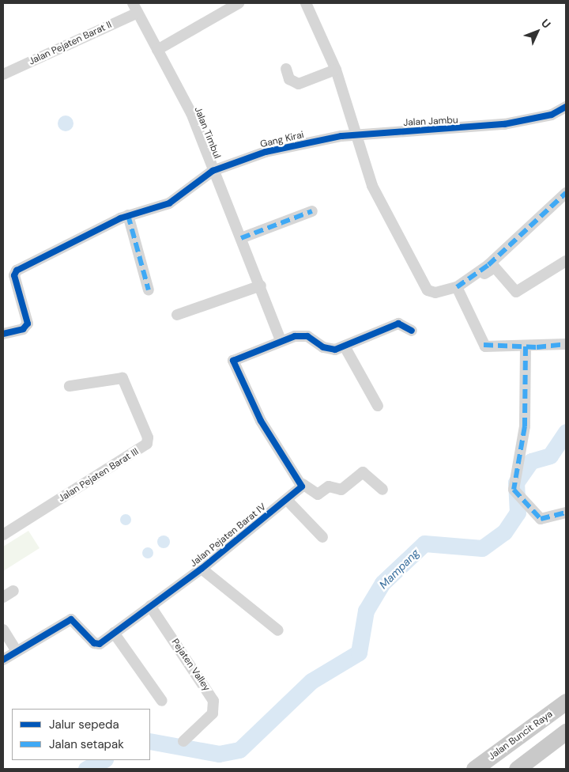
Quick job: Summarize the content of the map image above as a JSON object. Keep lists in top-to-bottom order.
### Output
{
  "streets": {
    "main road": ["Jalan Buncit Raya"],
    "street": [
      "Jalan Pejaten Barat II",
      "Jalan Jambu",
      "Jalan Timbul",
      "Gang Kirai",
      "Jalan Pejaten Barat III",
      "Jalan Pejaten Barat IV",
      "Pejaten Valley"
    ]
  },
  "crossings": [
    ["Jalan Pejaten Barat II", "Jalan Timbul"],
    ["Jalan Jambu", "Gang Kirai"],
    ["Jalan Timbul", "Gang Kirai"],
    ["Jalan Pejaten Barat IV", "Pejaten Valley"]
  ],
  "water": ["Mampang"],
  "legend": ["Jalur sepeda", "Jalan setapak"],
  "north": "top right"
}
